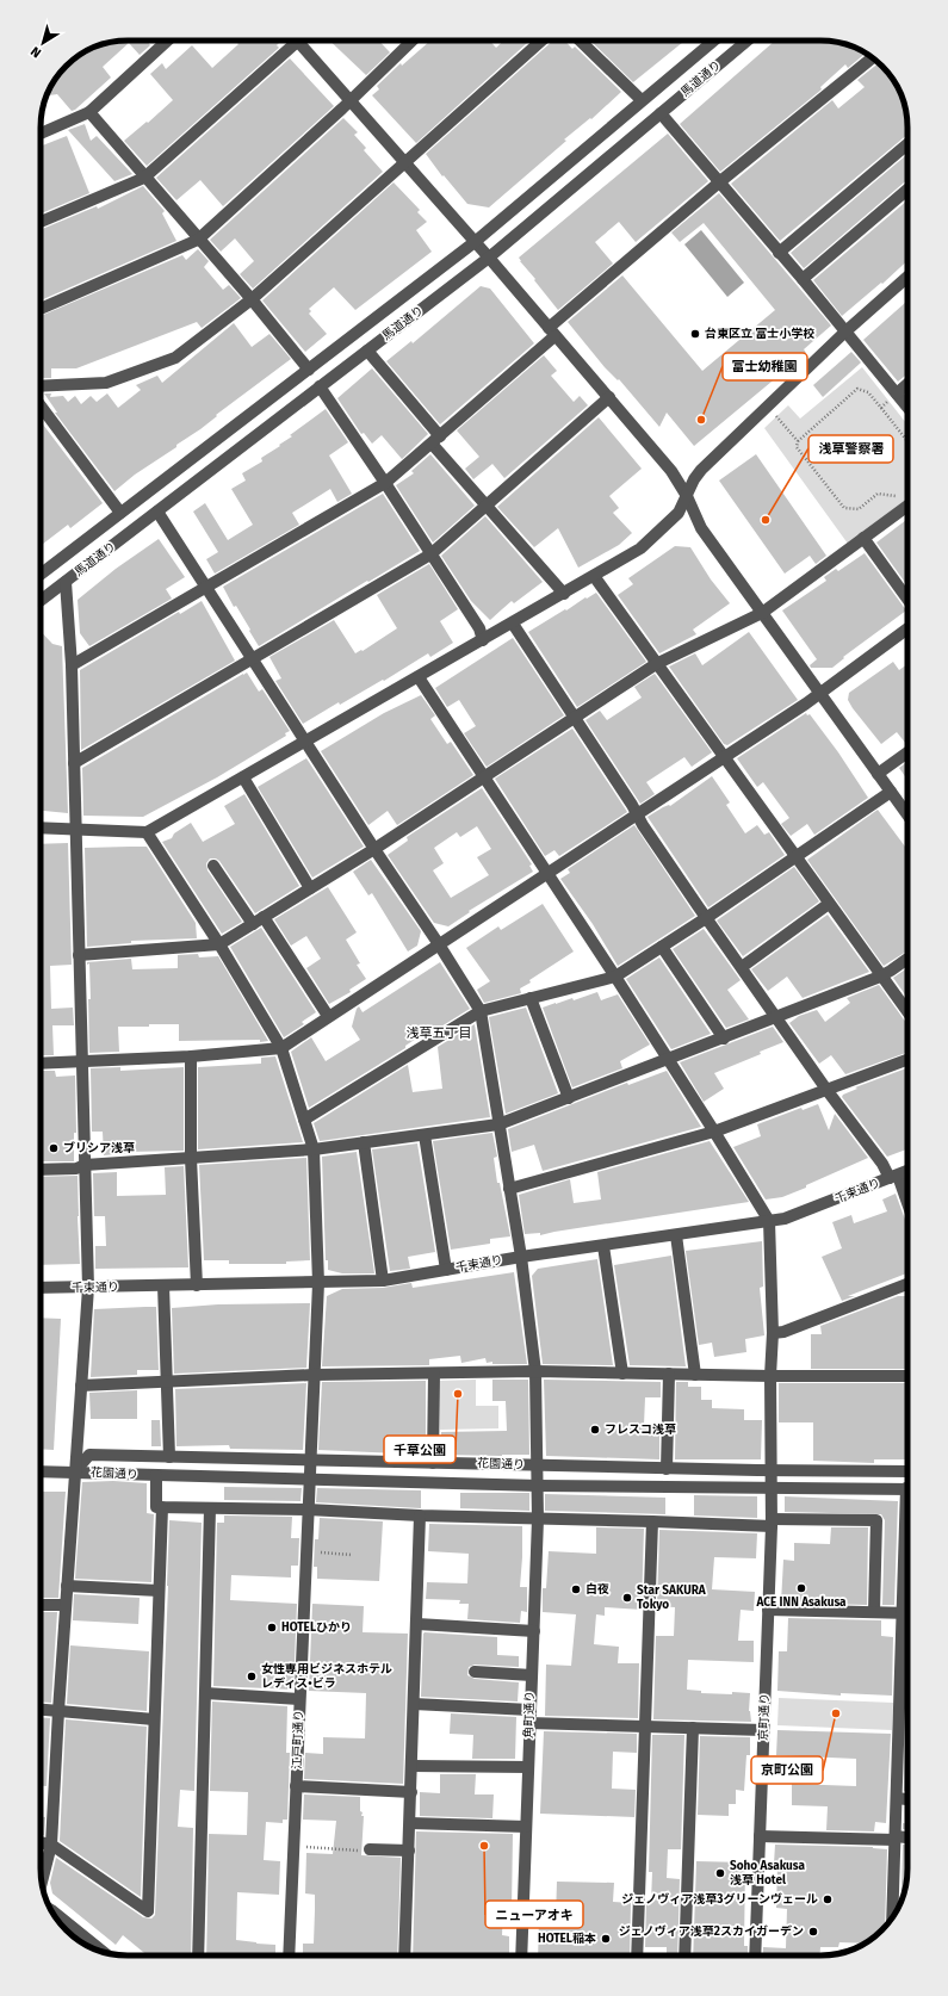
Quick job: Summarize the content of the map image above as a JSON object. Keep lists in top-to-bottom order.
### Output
{
  "streets": {
    "street": [
      "馬道通り",
      "千束通り",
      "花園通り",
      "角町通り",
      "京町通り",
      "江戸町通り"
    ]
  },
  "crossings": [
    ["千束通り", "角町通り"],
    ["千束通り", "京町通り"],
    ["千束通り", "江戸町通り"],
    ["花園通り", "角町通り"],
    ["花園通り", "京町通り"],
    ["花園通り", "江戸町通り"]
  ],
  "districts": ["浅草五丁目"],
  "places": [
    "台東区立 富士小学校",
    "富士幼稚園",
    "浅草警察署",
    "ブリシア浅草",
    "千草公園",
    "フレスコ浅草",
    "ACE INN Asakusa",
    "白夜",
    "Star SAKURA Tokyo",
    "HOTELひかり",
    "女性専用ビジネスホテル レディス•ビラ",
    "京町公園",
    "ニューアオキ",
    "Soho Asakusa 浅草 Hotel",
    "ジェノヴィア浅草3グリーンヴェール",
    "ジェノヴィア浅草2スカイガーデン",
    "HOTEL稲本"
  ],
  "north": "bottom left"
}
